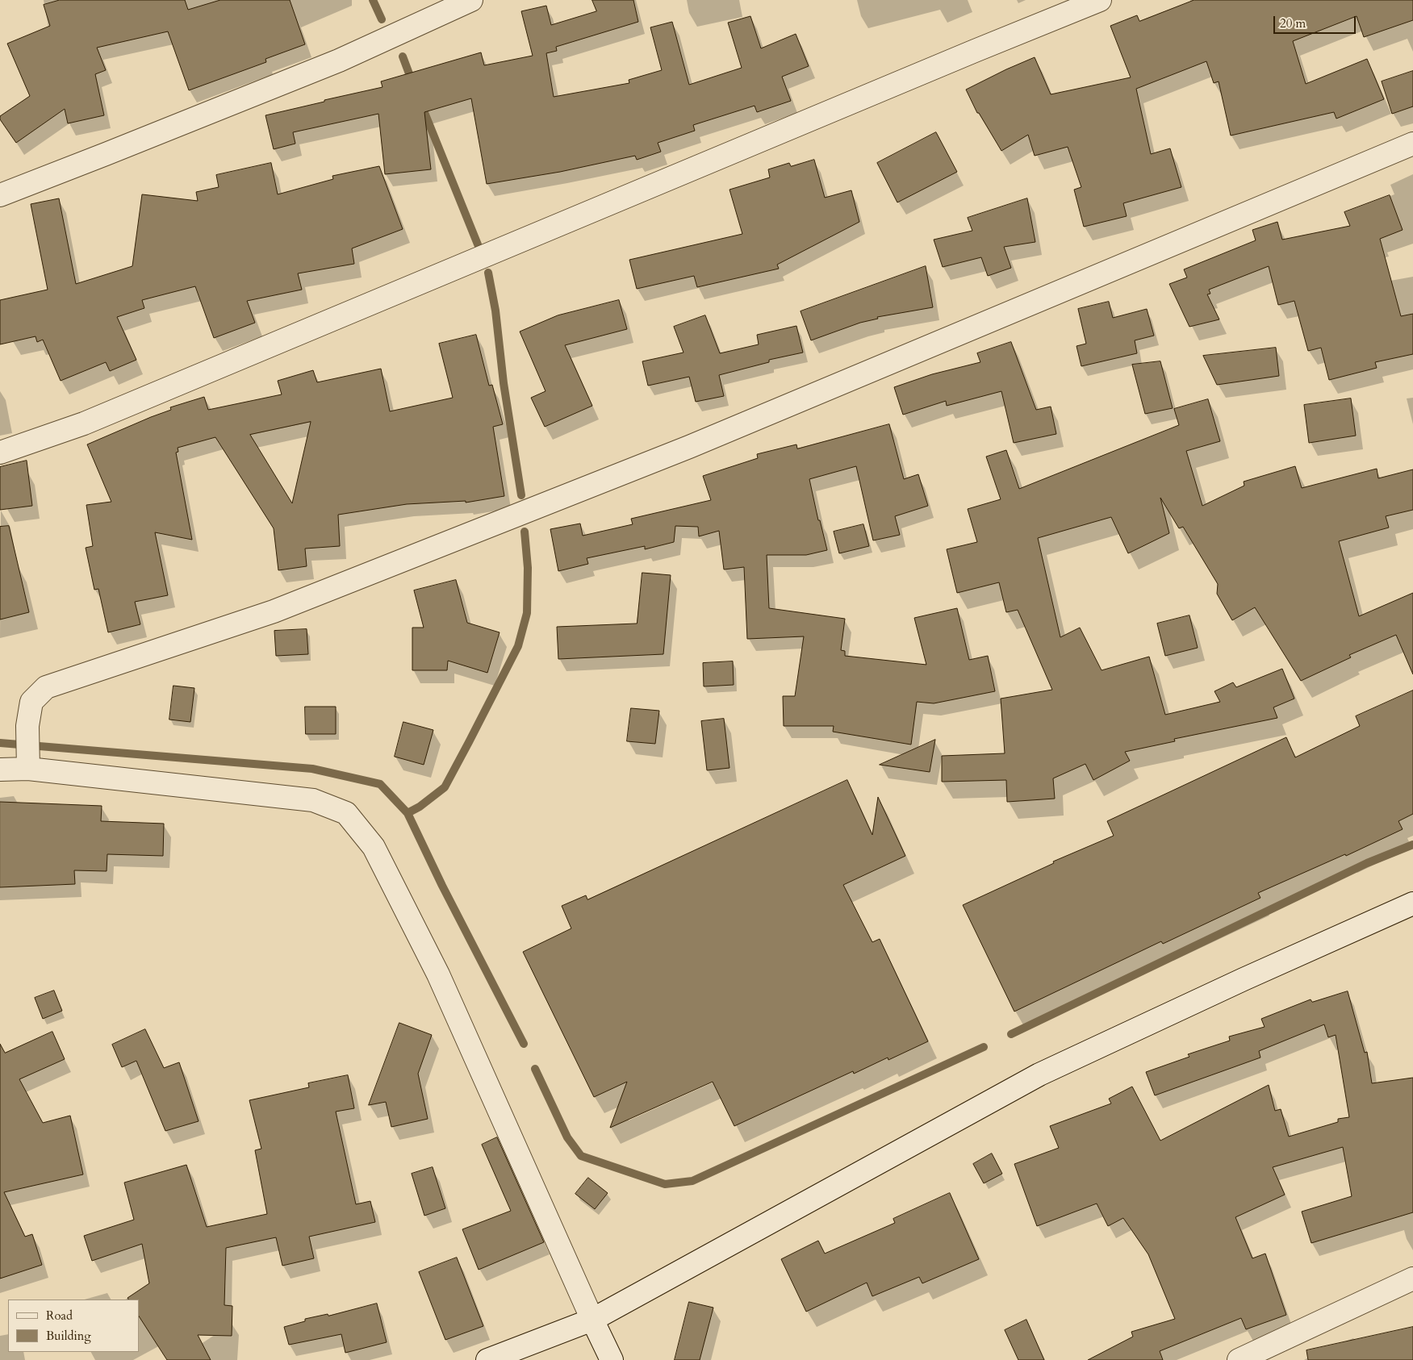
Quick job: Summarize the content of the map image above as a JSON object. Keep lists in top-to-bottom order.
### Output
{
  "legend": ["Road", "Building"],
  "scale_bar": "20 m"
}
